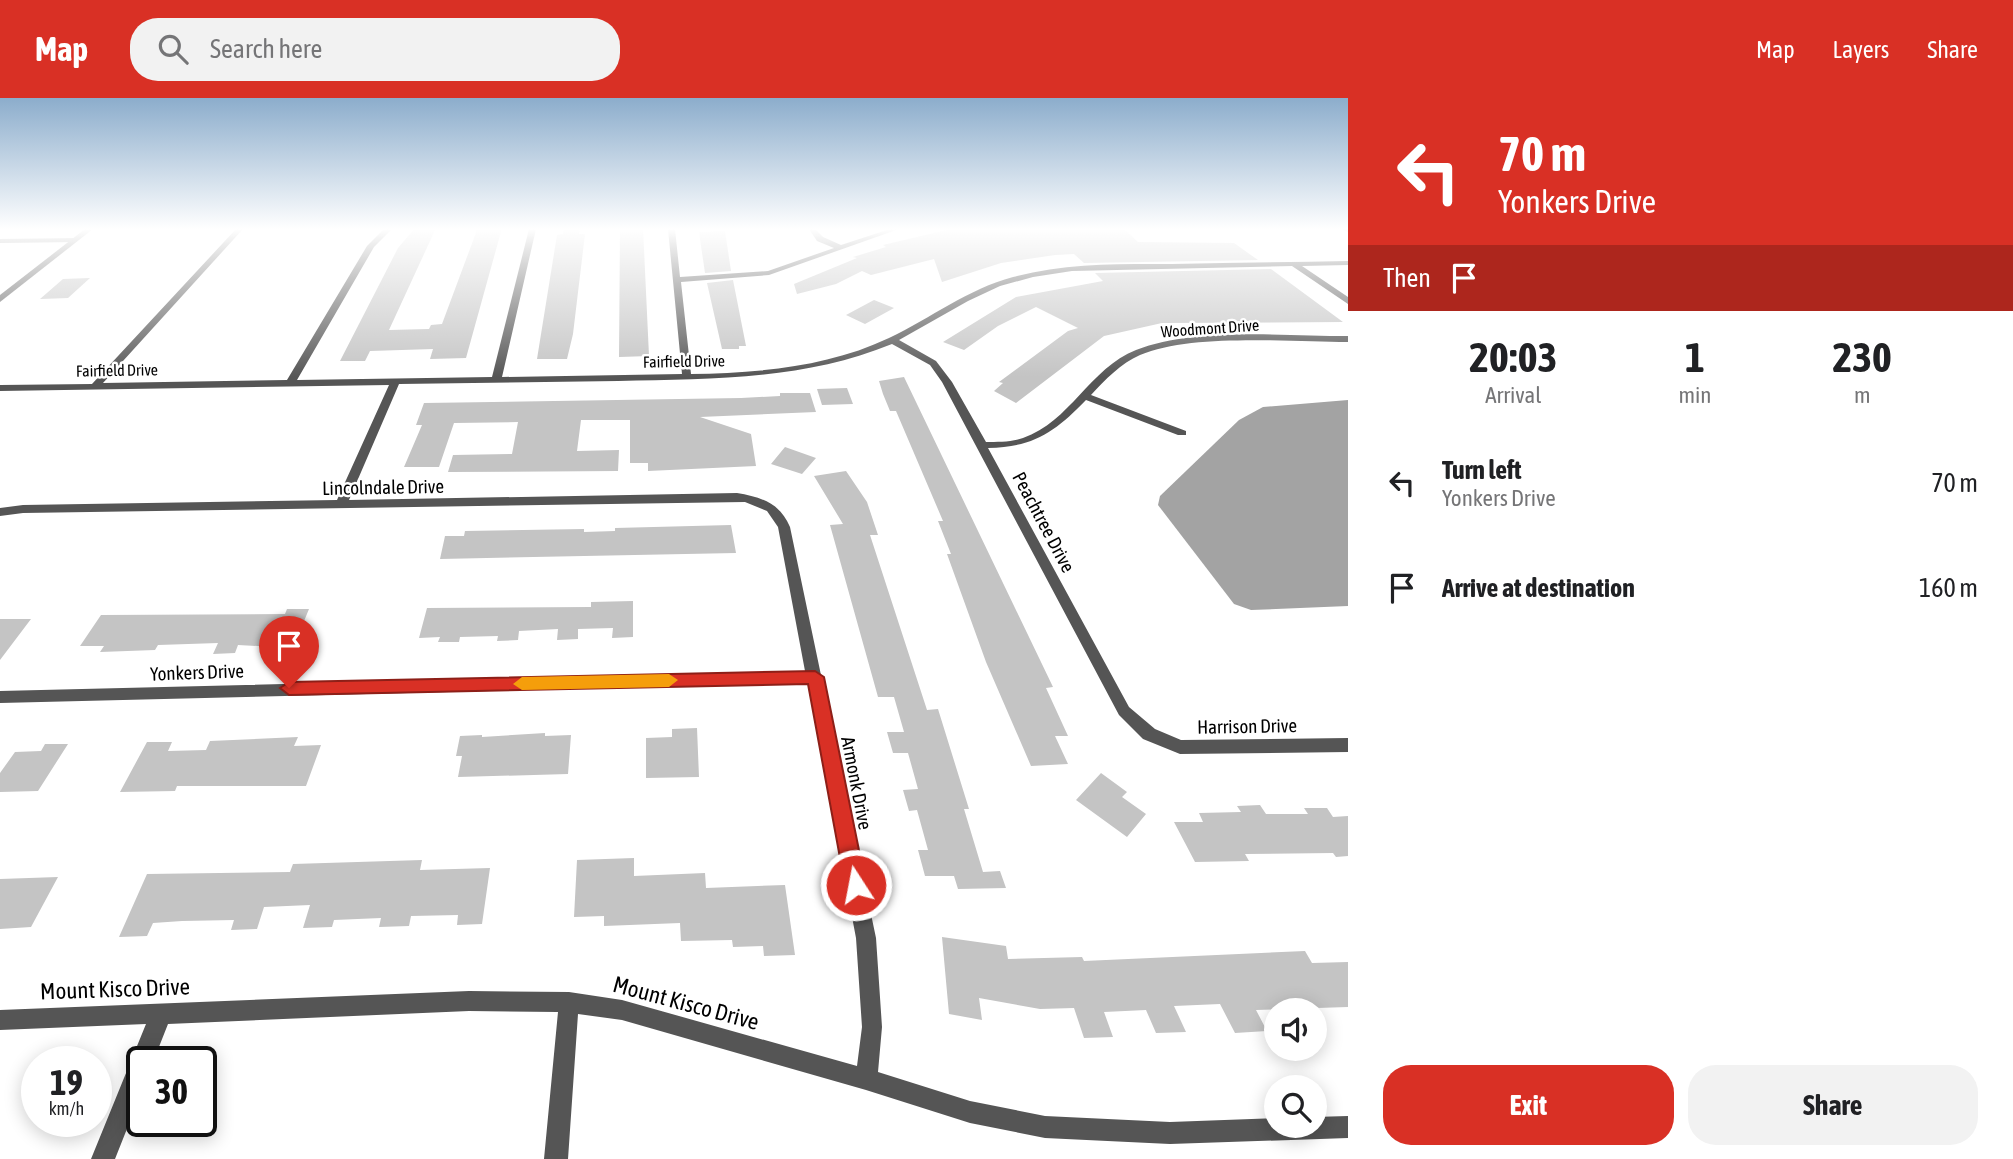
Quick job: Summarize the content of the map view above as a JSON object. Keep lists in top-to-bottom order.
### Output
{
  "streets": {
    "street": [
      "Woodmont Drive",
      "Fairfield Drive",
      "Lincolndale Drive",
      "Peachtree Drive",
      "Yonkers Drive",
      "Harrison Drive",
      "Armonk Drive",
      "Mount Kisco Drive"
    ]
  },
  "crossings": [
    ["Woodmont Drive", "Peachtree Drive"],
    ["Fairfield Drive", "Peachtree Drive"],
    ["Lincolndale Drive", "Armonk Drive"],
    ["Peachtree Drive", "Harrison Drive"],
    ["Yonkers Drive", "Armonk Drive"],
    ["Armonk Drive", "Mount Kisco Drive"]
  ],
  "page": {
    "header": "Map",
    "search": "Search here",
    "nav": ["Map", "Layers", "Share"],
    "turn": ["70 m", "Yonkers Drive"],
    "then": "Then",
    "eta": [
      "20:03",
      "Arrival",
      "1",
      "min",
      "230",
      "m"
    ],
    "list": [
      {
        "name": "Turn left",
        "note": "Yonkers Drive",
        "value": "70 m"
      },
      {
        "name": "Arrive at destination",
        "value": "160 m"
      }
    ],
    "speed": "19 km/h",
    "limit": "30",
    "buttons": ["Exit", "Share"]
  }
}
